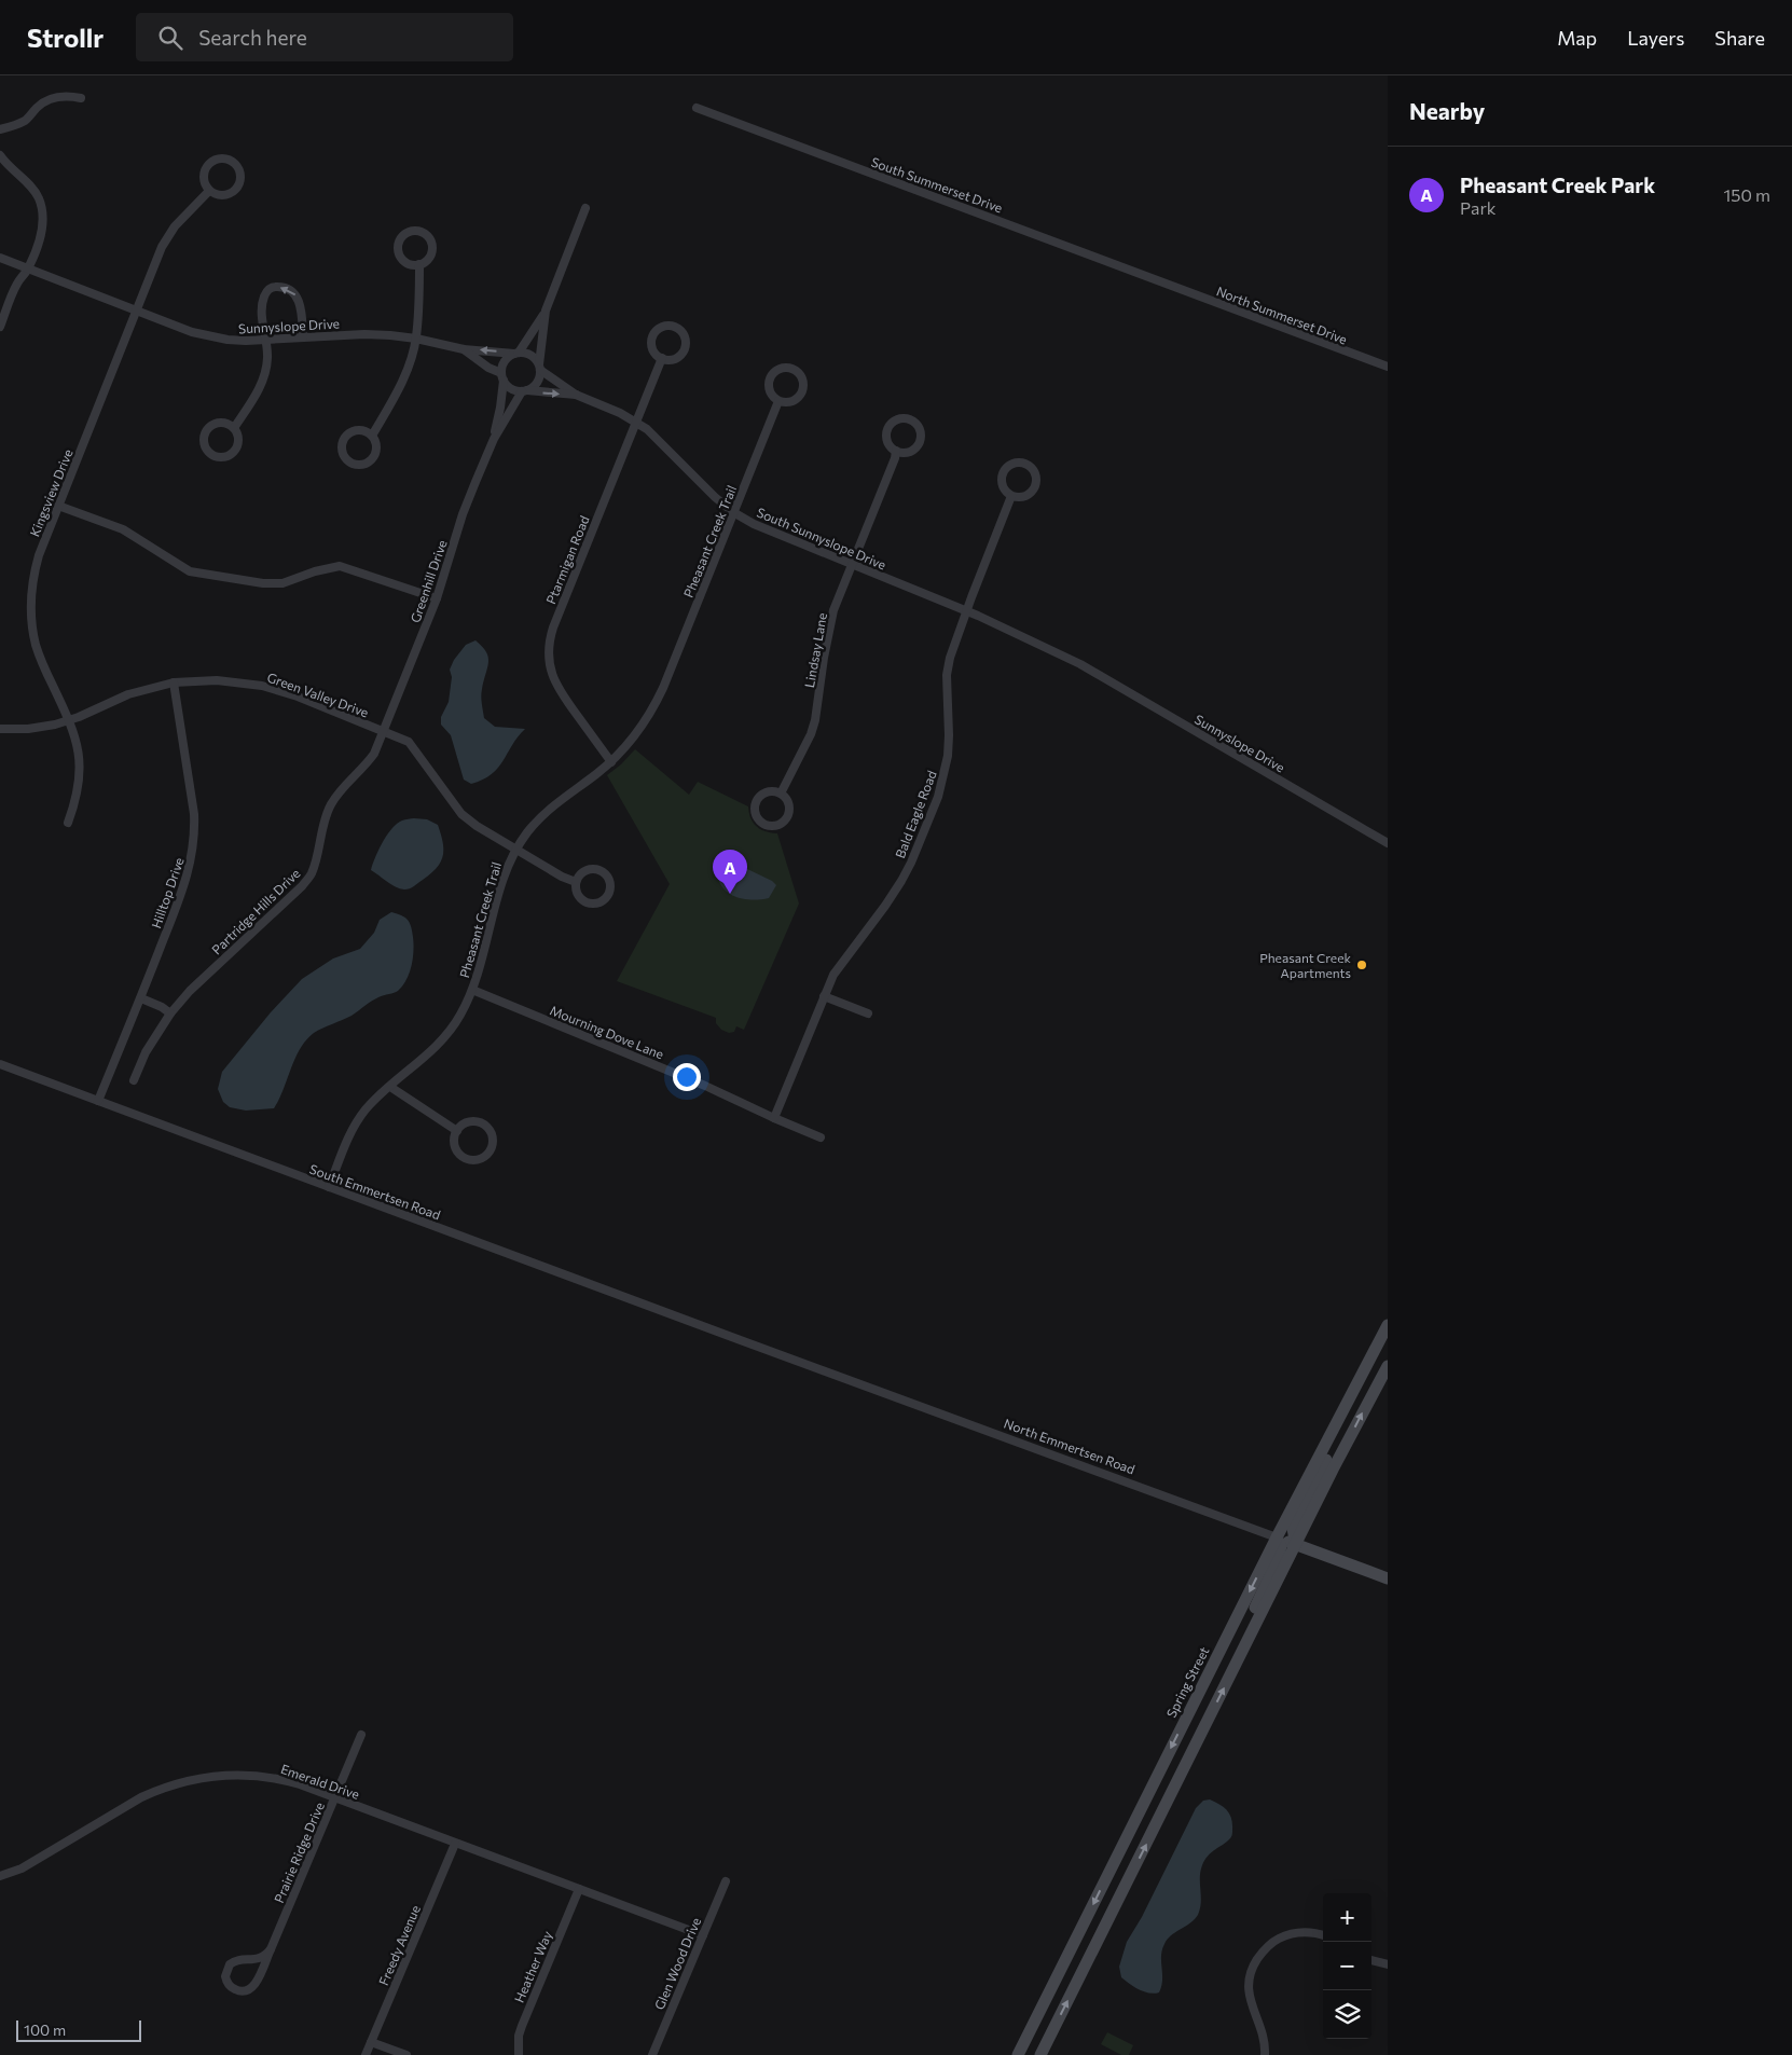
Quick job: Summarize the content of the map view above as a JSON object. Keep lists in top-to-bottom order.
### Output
{
  "streets": {
    "main road": ["North Emmertsen Road", "Spring Street"],
    "street": [
      "South Summerset Drive",
      "North Summerset Drive",
      "Sunnyslope Drive",
      "Kingsview Drive",
      "South Sunnyslope Drive",
      "Pheasant Creek Trail",
      "Ptarmigan Road",
      "Greenhill Drive",
      "Lindsay Lane",
      "Green Valley Drive",
      "Bald Eagle Road",
      "Hilltop Drive",
      "Partridge Hills Drive",
      "Mourning Dove Lane",
      "South Emmertsen Road",
      "Emerald Drive",
      "Prairie Ridge Drive",
      "Freedy Avenue",
      "Glen Wood Drive",
      "Heather Way"
    ]
  },
  "crossings": [
    ["South Summerset Drive", "North Summerset Drive"],
    ["Sunnyslope Drive", "Kingsview Drive"],
    ["Sunnyslope Drive", "South Sunnyslope Drive"],
    ["Sunnyslope Drive", "Greenhill Drive"],
    ["Kingsview Drive", "Green Valley Drive"],
    ["South Sunnyslope Drive", "Pheasant Creek Trail"],
    ["South Sunnyslope Drive", "Ptarmigan Road"],
    ["South Sunnyslope Drive", "Greenhill Drive"],
    ["South Sunnyslope Drive", "Lindsay Lane"],
    ["South Sunnyslope Drive", "Bald Eagle Road"],
    ["Pheasant Creek Trail", "Ptarmigan Road"],
    ["Pheasant Creek Trail", "Green Valley Drive"],
    ["Pheasant Creek Trail", "Mourning Dove Lane"],
    ["Pheasant Creek Trail", "South Emmertsen Road"],
    ["Greenhill Drive", "Green Valley Drive"],
    ["Greenhill Drive", "Partridge Hills Drive"],
    ["Green Valley Drive", "Hilltop Drive"],
    ["Green Valley Drive", "Partridge Hills Drive"],
    ["Bald Eagle Road", "Mourning Dove Lane"],
    ["Hilltop Drive", "South Emmertsen Road"],
    ["South Emmertsen Road", "North Emmertsen Road"],
    ["North Emmertsen Road", "Spring Street"],
    ["Emerald Drive", "Prairie Ridge Drive"],
    ["Emerald Drive", "Freedy Avenue"],
    ["Emerald Drive", "Glen Wood Drive"],
    ["Emerald Drive", "Heather Way"]
  ],
  "places": ["Pheasant Creek Apartments"],
  "scale_bar": "100 m",
  "page": {
    "header": "Strollr",
    "search": "Search here",
    "nav": ["Map", "Layers", "Share"],
    "heading": "Nearby",
    "list": [
      {
        "mark": "A",
        "name": "Pheasant Creek Park",
        "note": "Park",
        "value": "150 m"
      }
    ],
    "pins": "A",
    "map_buttons": ["+", "−"],
    "scale": "100 m"
  }
}
